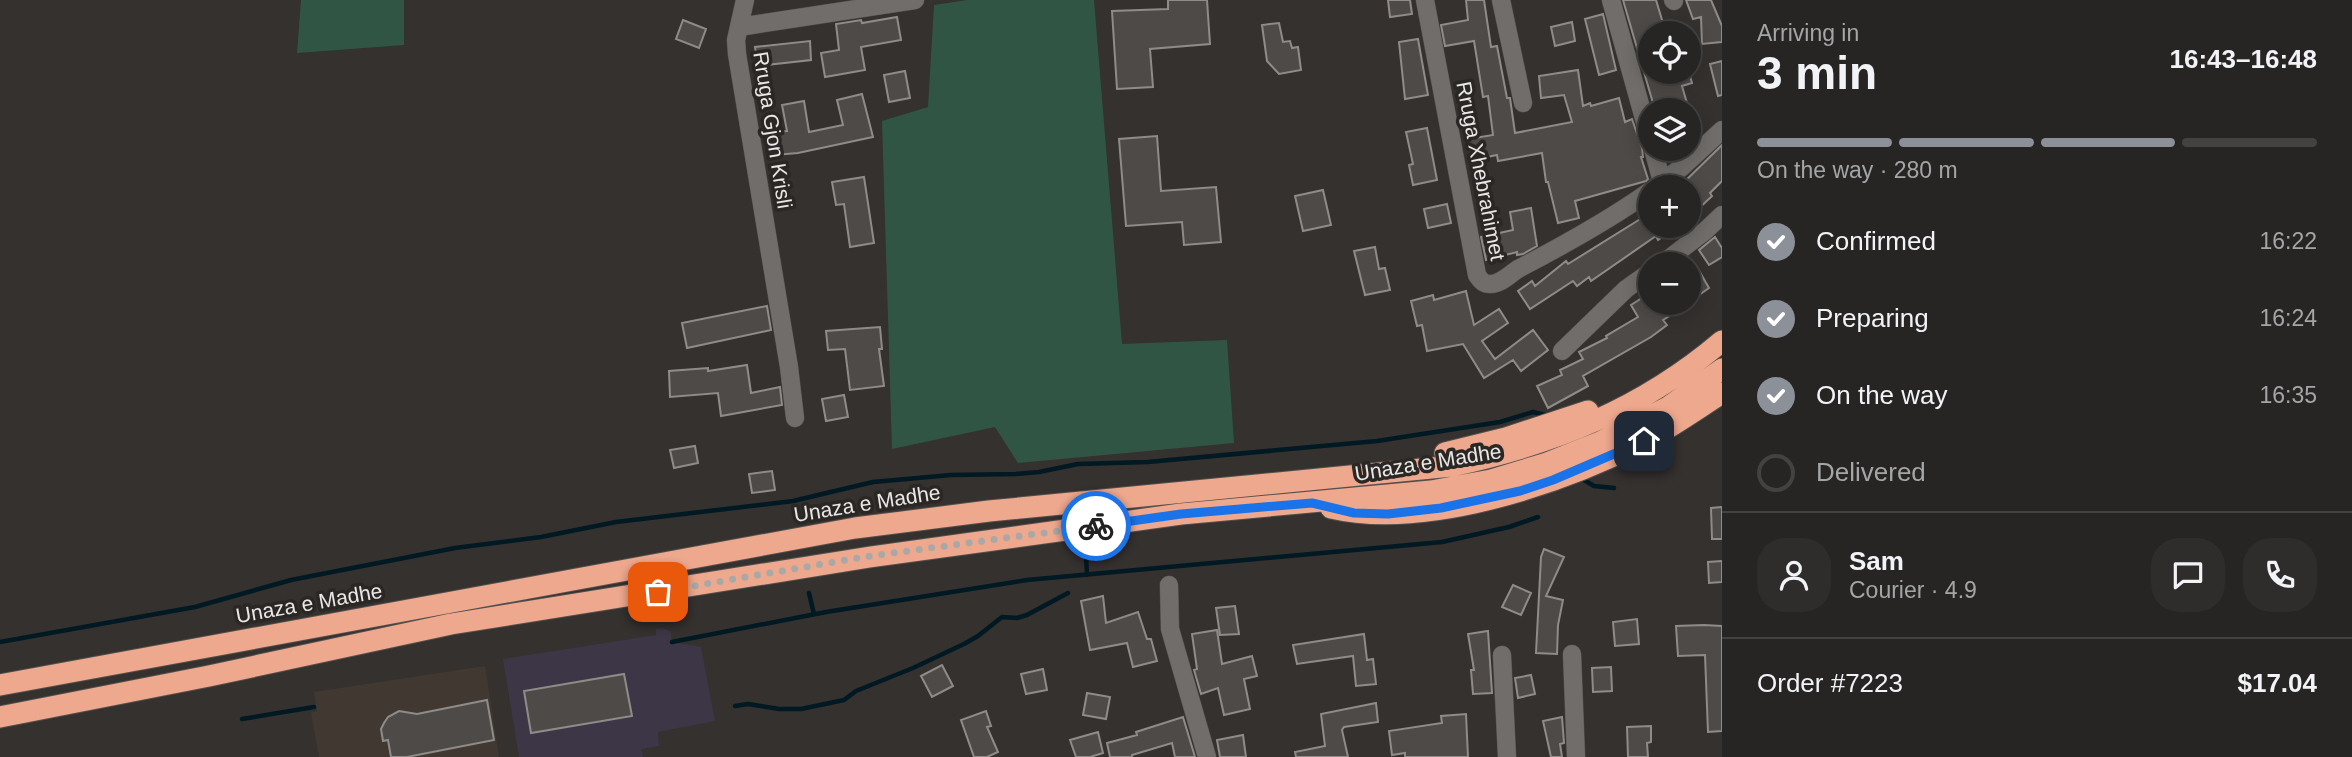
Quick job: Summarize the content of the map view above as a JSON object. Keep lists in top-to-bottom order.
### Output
{
  "streets": {
    "highway": ["Unaza e Madhe"],
    "street": ["Rruga Gjon Krisli", "Rruga Xhebrahimet"]
  },
  "page": {
    "heading": ["3 min", "Arriving in", "16:43–16:48"],
    "panel": [
      "Sam",
      "Courier · 4.9",
      "Order #7223",
      "$17.04"
    ],
    "map_buttons": ["+", "−"],
    "bar": "On the way · 280 m",
    "list": [
      ["Confirmed", "16:22"],
      ["Preparing", "16:24"],
      ["On the way", "16:35"],
      "Delivered"
    ]
  }
}
